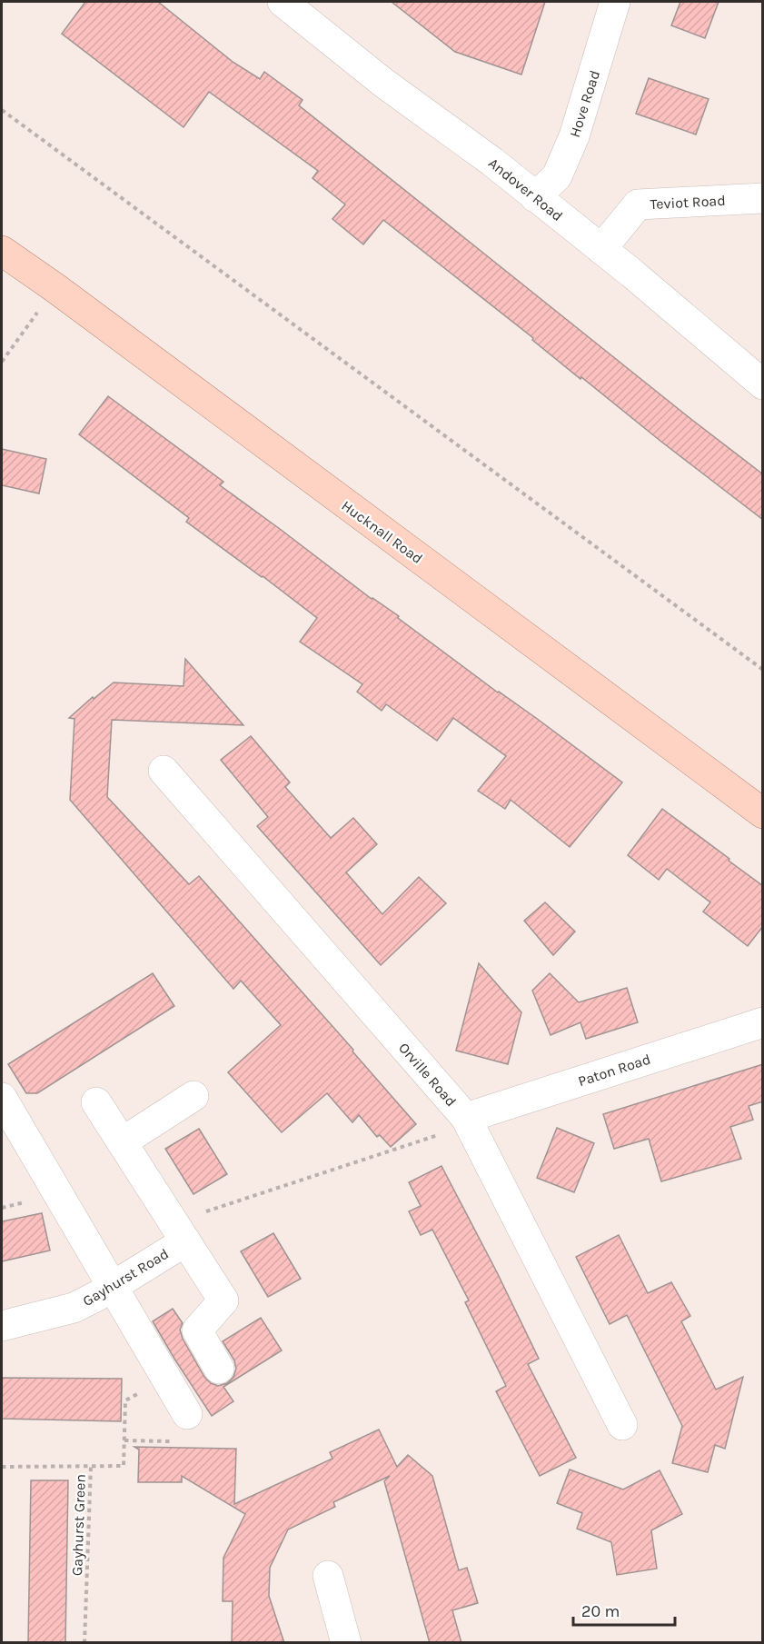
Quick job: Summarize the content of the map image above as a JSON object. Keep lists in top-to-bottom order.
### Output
{
  "streets": {
    "main road": ["Hucknall Road"],
    "street": [
      "Hove Road",
      "Andover Road",
      "Teviot Road",
      "Paton Road",
      "Orville Road",
      "Gayhurst Road"
    ],
    "path": ["Gayhurst Green"]
  },
  "crossings": [
    ["Hove Road", "Andover Road"],
    ["Andover Road", "Teviot Road"],
    ["Paton Road", "Orville Road"]
  ],
  "scale_bar": "20 m"
}
